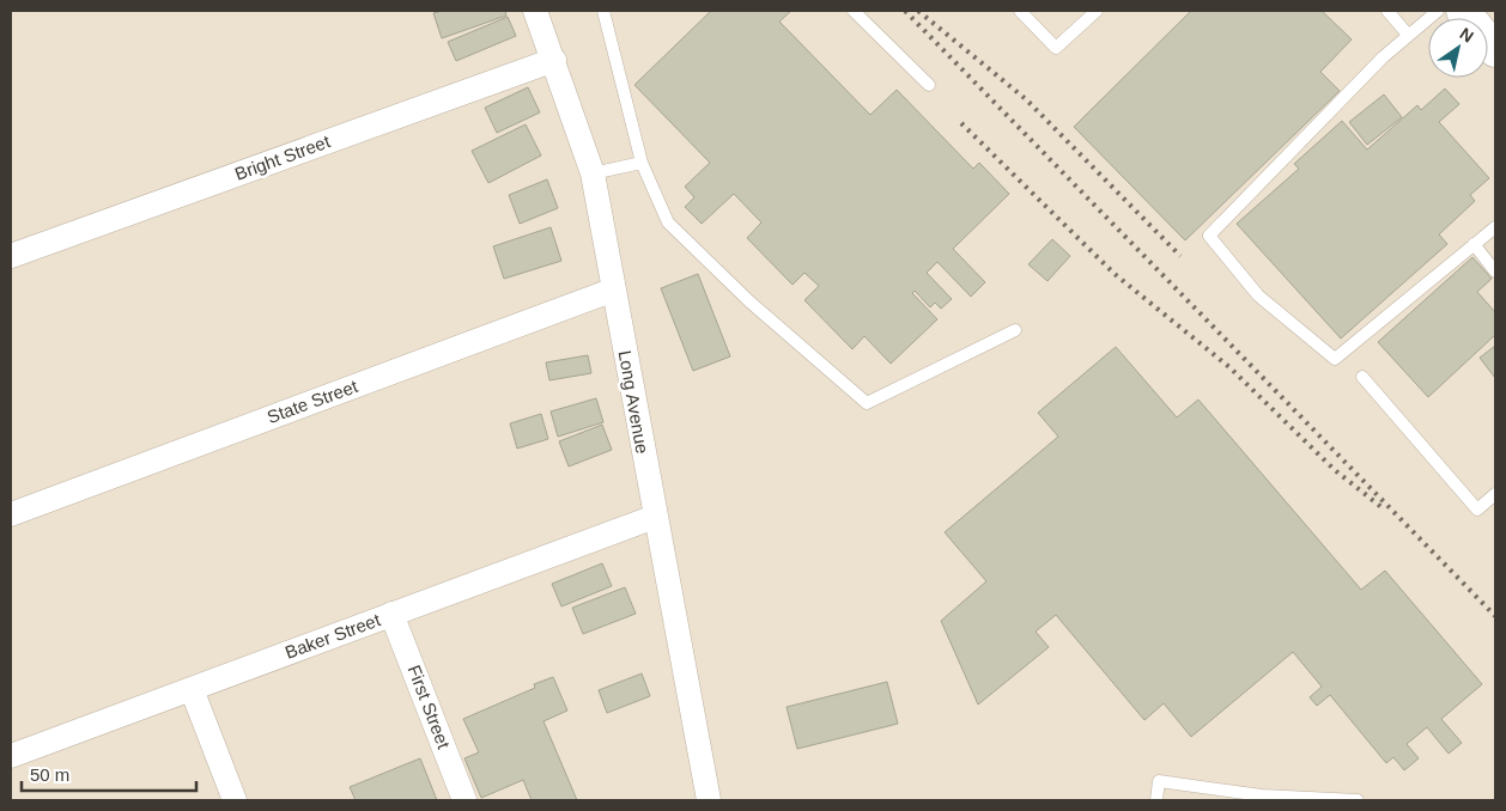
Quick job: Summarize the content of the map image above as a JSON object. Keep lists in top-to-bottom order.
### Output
{
  "streets": {
    "street": [
      "Bright Street",
      "State Street",
      "Long Avenue",
      "Baker Street",
      "First Street"
    ]
  },
  "crossings": [
    ["Bright Street", "Long Avenue"],
    ["State Street", "Long Avenue"],
    ["Long Avenue", "Baker Street"],
    ["Baker Street", "First Street"]
  ],
  "scale_bar": "50 m",
  "north": "top right"
}
